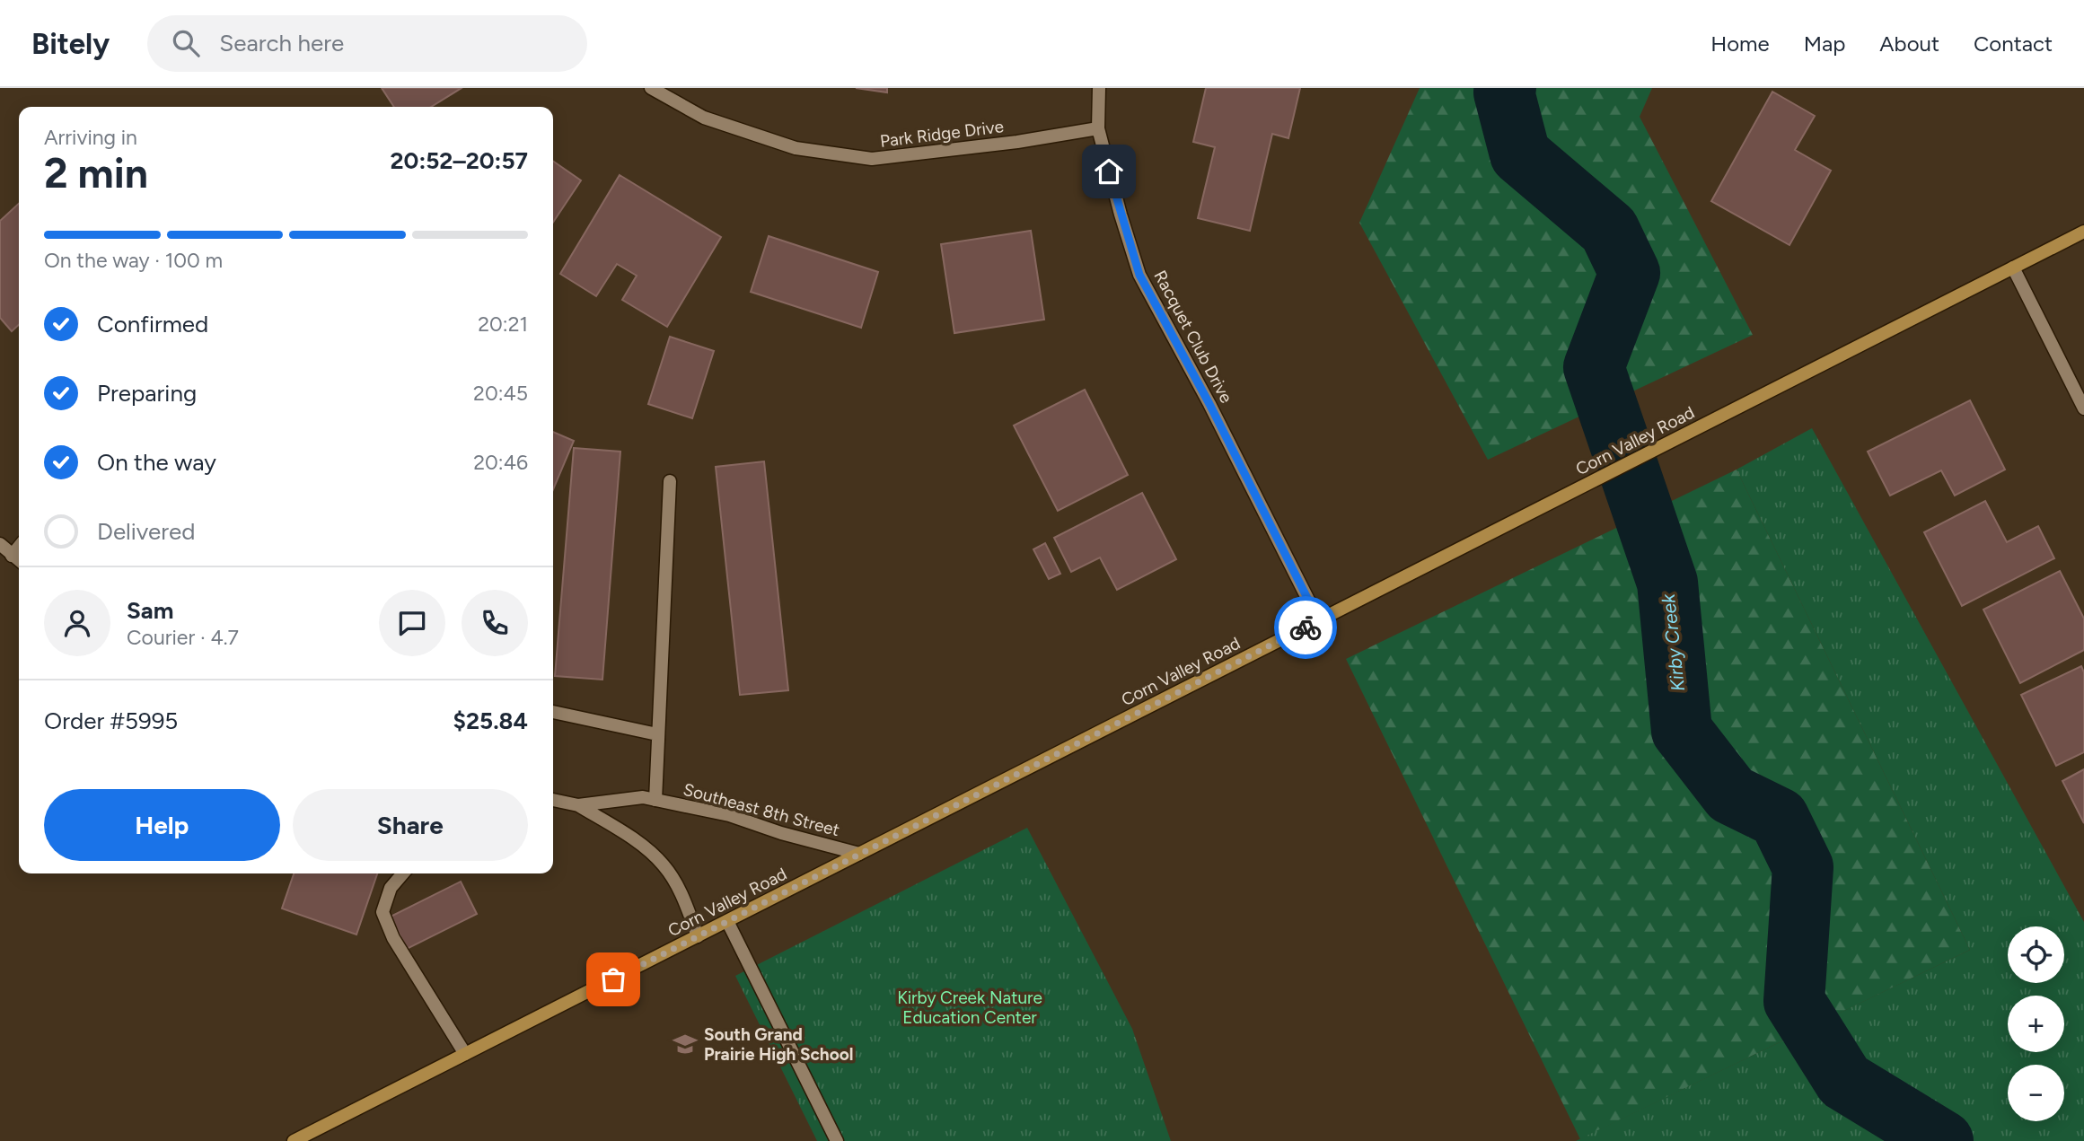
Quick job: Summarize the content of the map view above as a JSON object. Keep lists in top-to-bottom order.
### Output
{
  "streets": {
    "main road": ["Corn Valley Road"],
    "street": ["Park Ridge Drive", "Racquet Club Drive", "Southeast 8th Street"]
  },
  "crossings": [
    ["Park Ridge Drive", "Racquet Club Drive"],
    ["Racquet Club Drive", "Corn Valley Road"],
    ["Corn Valley Road", "Southeast 8th Street"]
  ],
  "water": ["Kirby Creek"],
  "parks": ["Kirby Creek Nature Education Center"],
  "places": {
    "school or university": ["South Grand Prairie High School"]
  },
  "page": {
    "header": "Bitely",
    "search": "Search here",
    "nav": [
      "Home",
      "Map",
      "About",
      "Contact"
    ],
    "heading": ["2 min", "Arriving in", "20:52–20:57"],
    "panel": [
      "Sam",
      "Courier · 4.7",
      "Order #5995",
      "$25.84"
    ],
    "bar": "On the way · 100 m",
    "list": [
      ["Confirmed", "20:21"],
      ["Preparing", "20:45"],
      ["On the way", "20:46"],
      "Delivered"
    ],
    "buttons": ["Help", "Share"],
    "map_buttons": ["+", "−"]
  }
}
